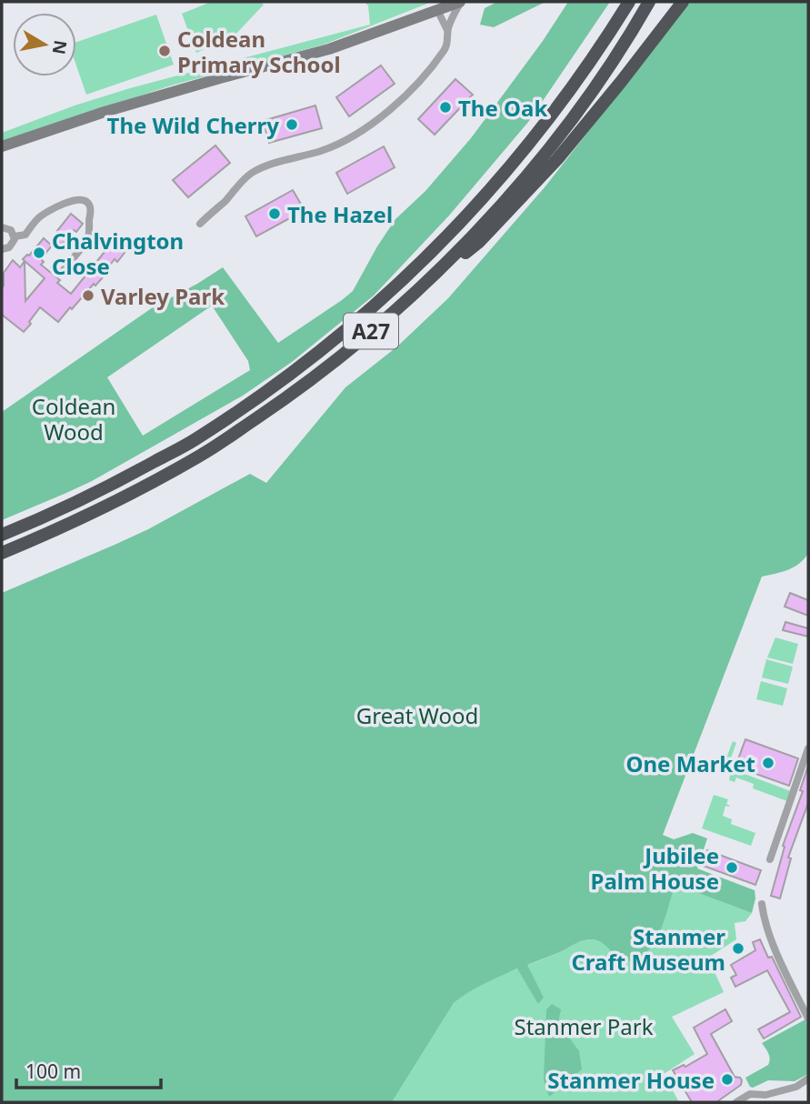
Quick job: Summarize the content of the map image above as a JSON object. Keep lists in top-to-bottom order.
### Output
{
  "streets": {
    "highway": ["A27"]
  },
  "parks": ["Coldean Wood", "Great Wood", "Stanmer Park"],
  "places": [
    "Coldean Primary School",
    "The Oak",
    "The Wild Cherry",
    "The Hazel",
    "Chalvington Close",
    "Varley Park",
    "One Market",
    "Jubilee Palm House",
    "Stanmer Craft Museum",
    "Stanmer House"
  ],
  "scale_bar": "100 m",
  "north": "right"
}
